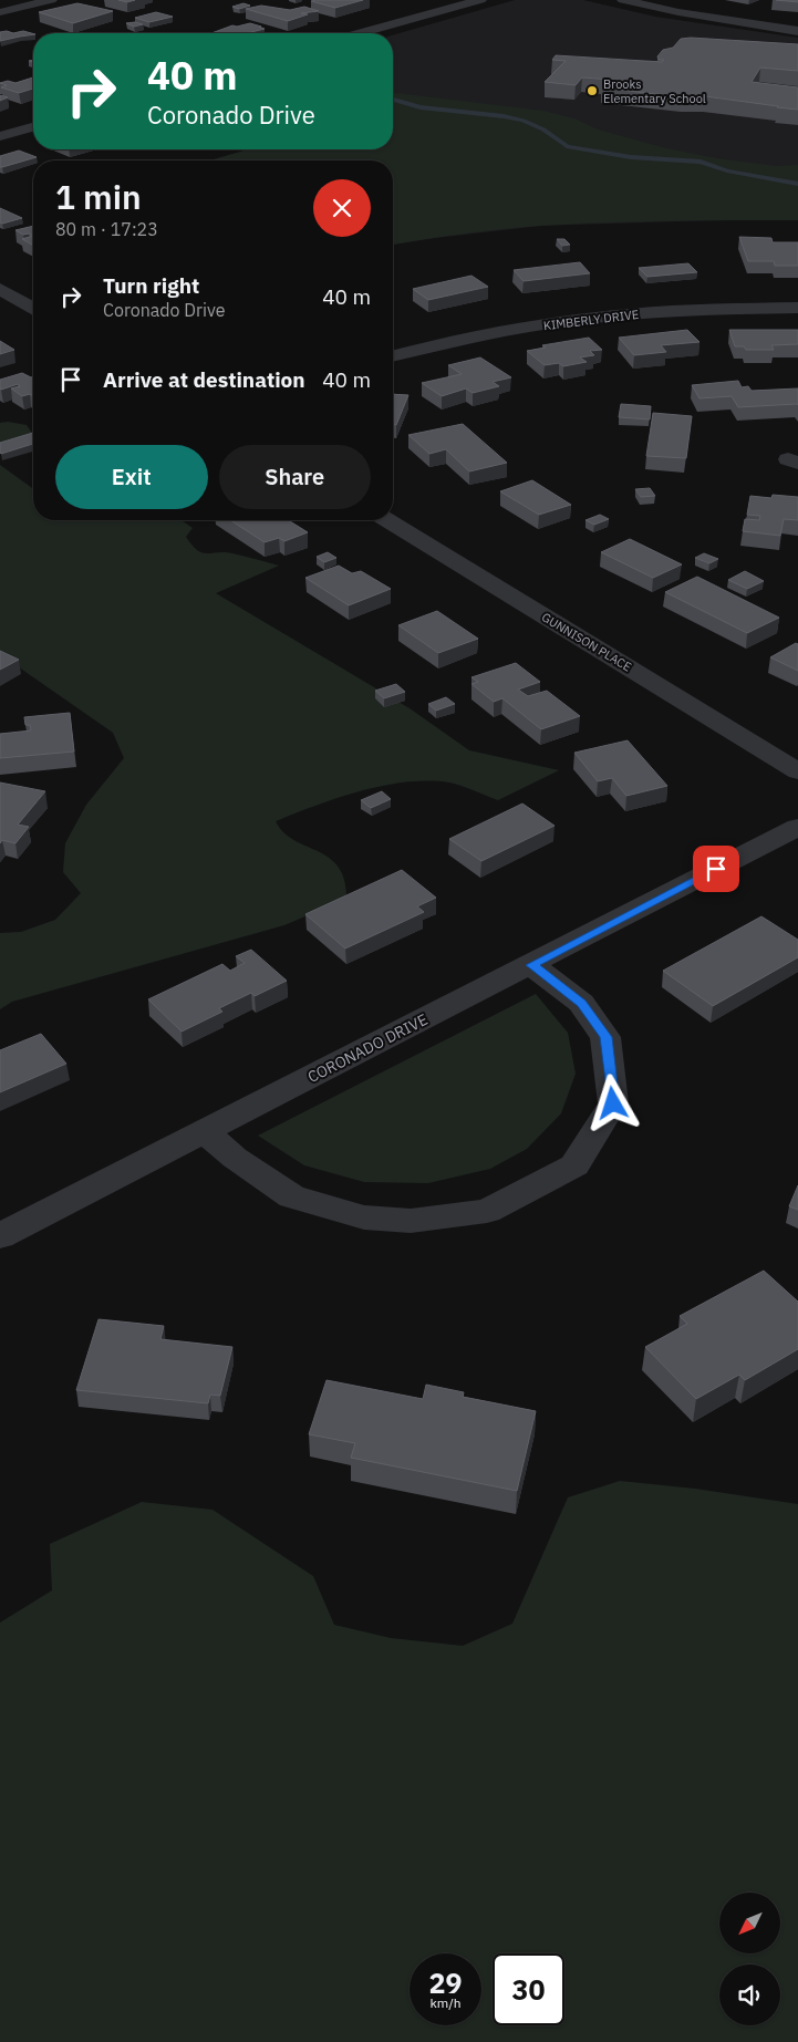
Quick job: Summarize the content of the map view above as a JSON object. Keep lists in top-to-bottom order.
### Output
{
  "streets": {
    "street": ["KIMBERLY DRIVE", "GUNNISON PLACE", "CORONADO DRIVE"]
  },
  "places": ["Brooks Elementary School"],
  "north": "bottom left",
  "page": {
    "turn": ["40 m", "Coronado Drive"],
    "heading": ["1 min", "80 m · 17:23"],
    "list": [
      {
        "name": "Turn right",
        "note": "Coronado Drive",
        "value": "40 m"
      },
      {
        "name": "Arrive at destination",
        "value": "40 m"
      }
    ],
    "buttons": ["Exit", "Share"],
    "speed": "29 km/h",
    "limit": "30"
  }
}
